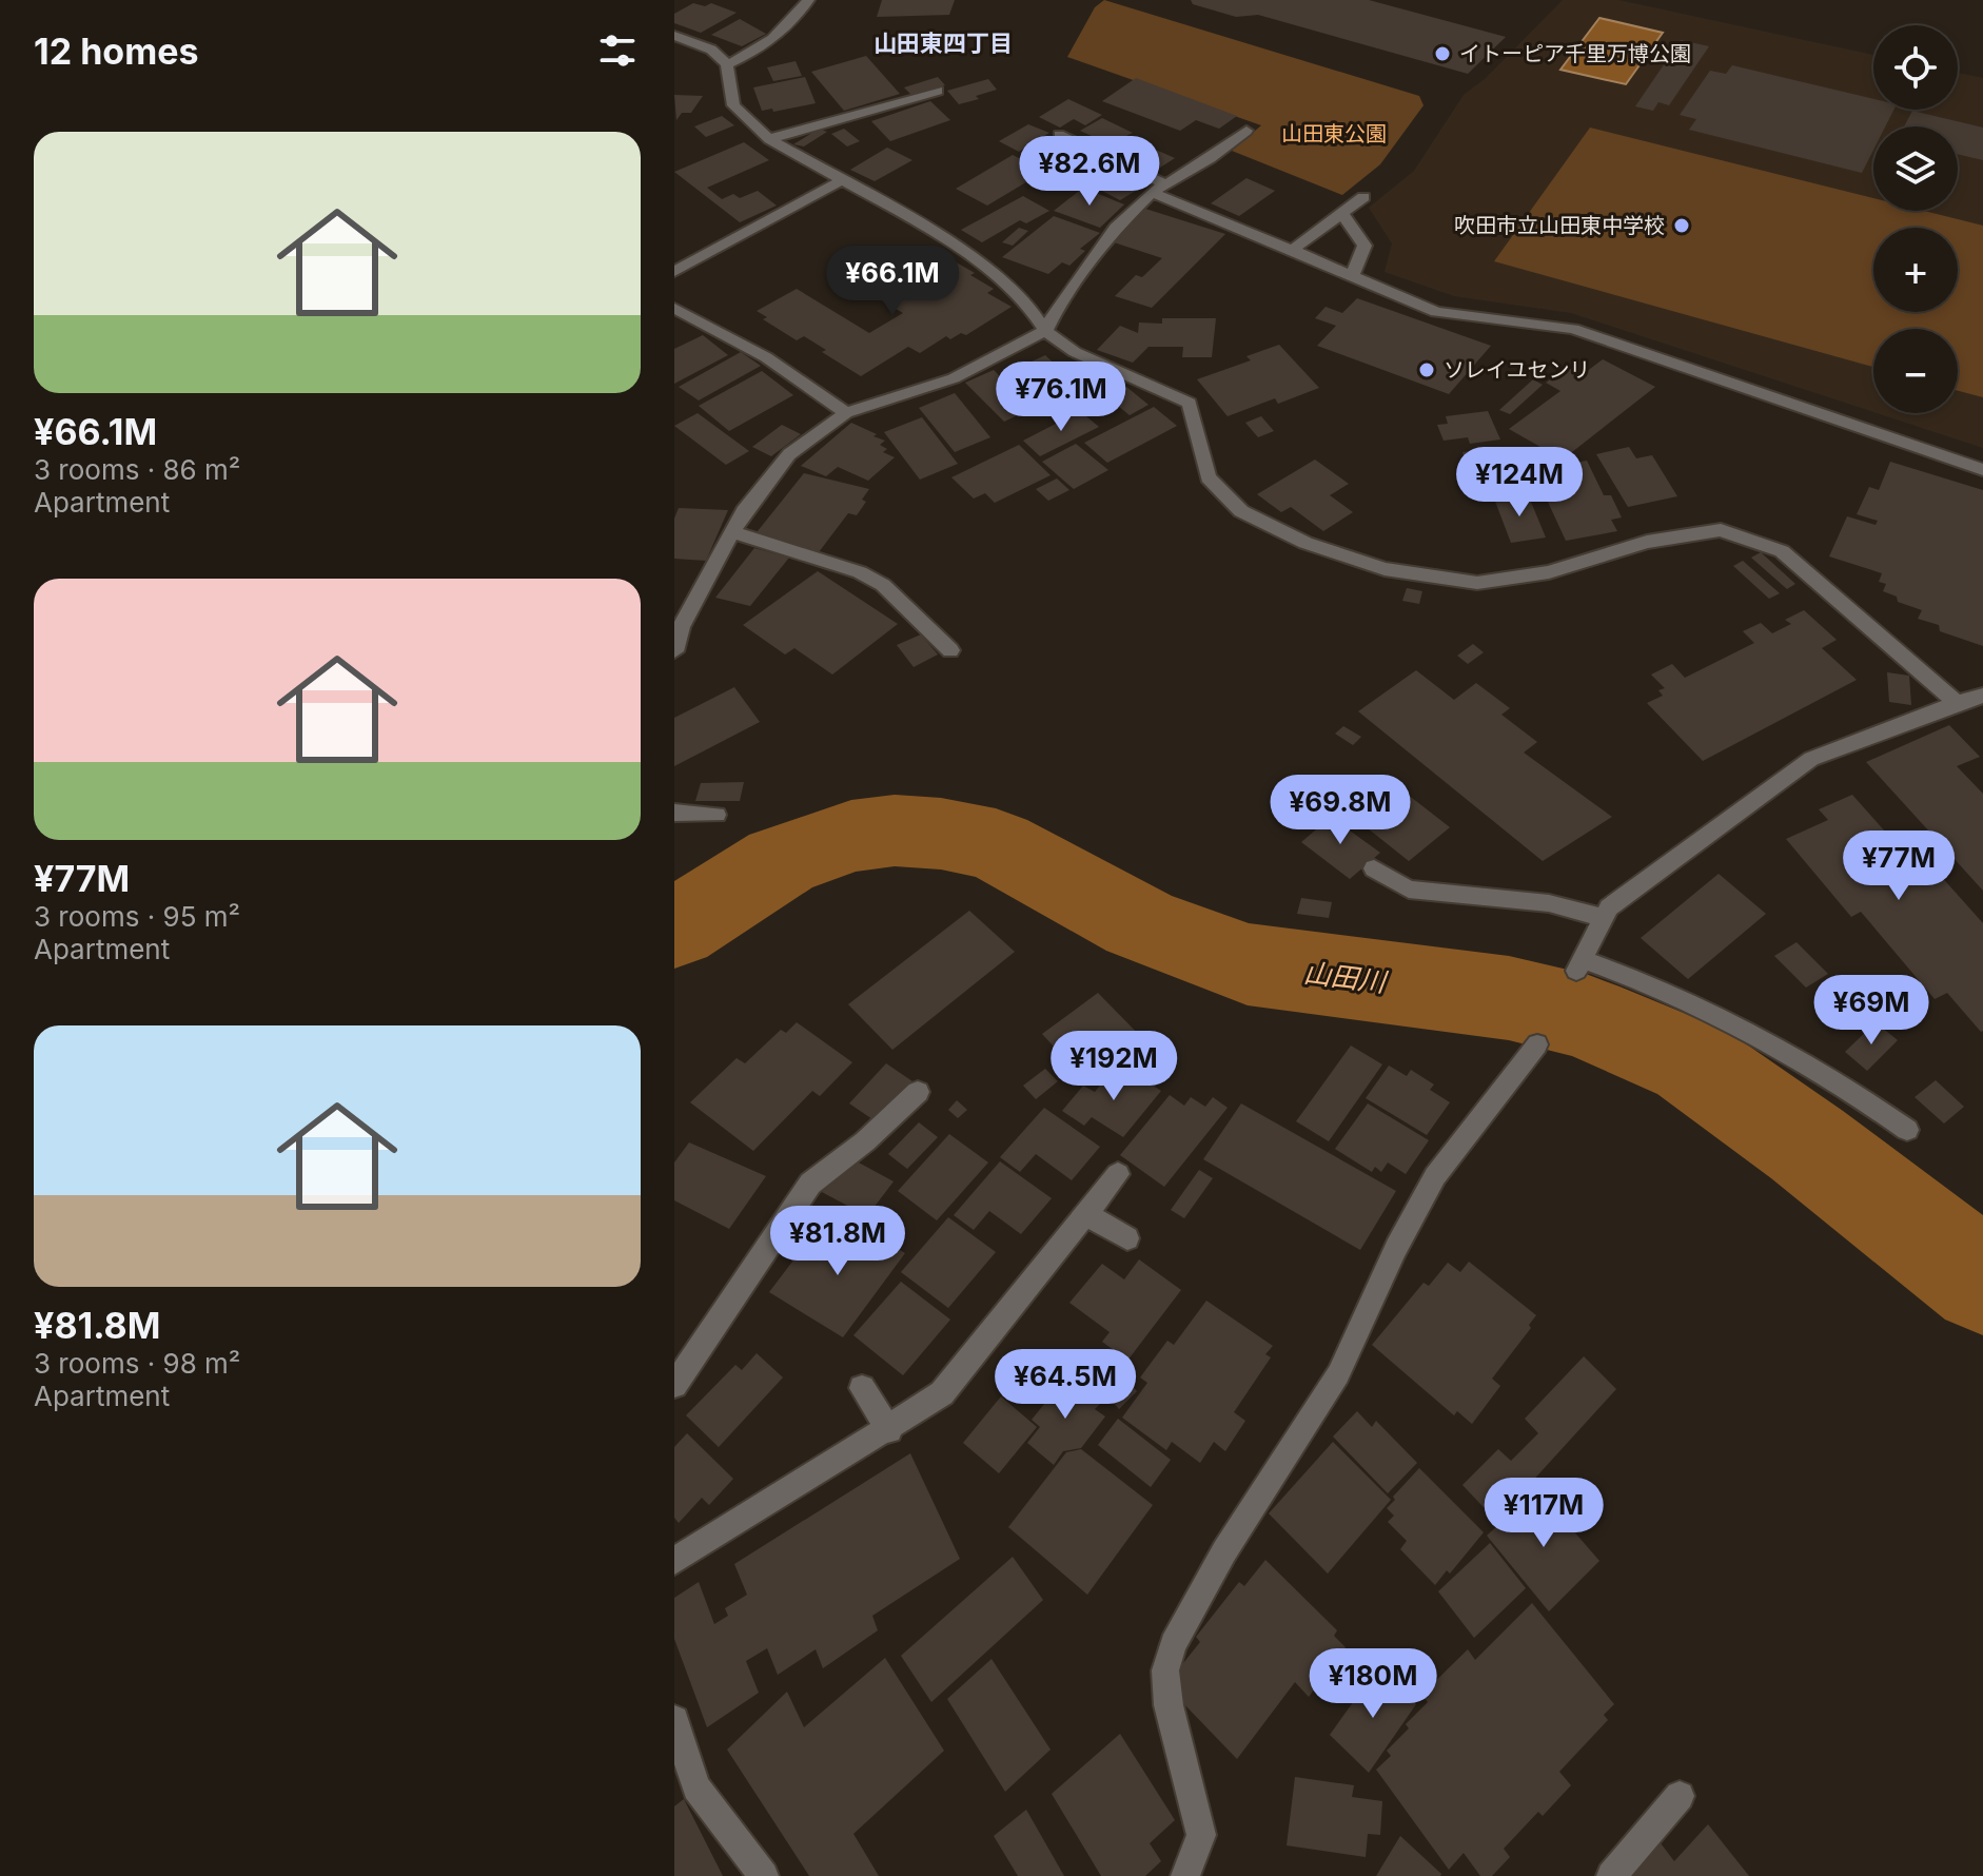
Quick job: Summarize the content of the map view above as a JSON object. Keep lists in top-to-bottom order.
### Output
{
  "districts": ["山田東四丁目"],
  "water": ["山田川"],
  "parks": ["山田東公園"],
  "places": ["イトーピア千里万博公園", "吹田市立山田東中学校", "ソレイユセンリ"],
  "page": {
    "heading": "12 homes",
    "map_buttons": ["+", "−"],
    "list": [
      {
        "name": "¥66.1M",
        "note": "3 rooms · 86 m² · Apartment"
      },
      {
        "name": "¥77M",
        "note": "3 rooms · 95 m² · Apartment"
      },
      {
        "name": "¥81.8M",
        "note": "3 rooms · 98 m² · Apartment"
      }
    ],
    "price": [
      "¥82.6M",
      "¥66.1M",
      "¥76.1M",
      "¥124M",
      "¥69.8M",
      "¥77M",
      "¥69M",
      "¥192M",
      "¥81.8M",
      "¥64.5M",
      "¥117M",
      "¥180M"
    ]
  }
}
